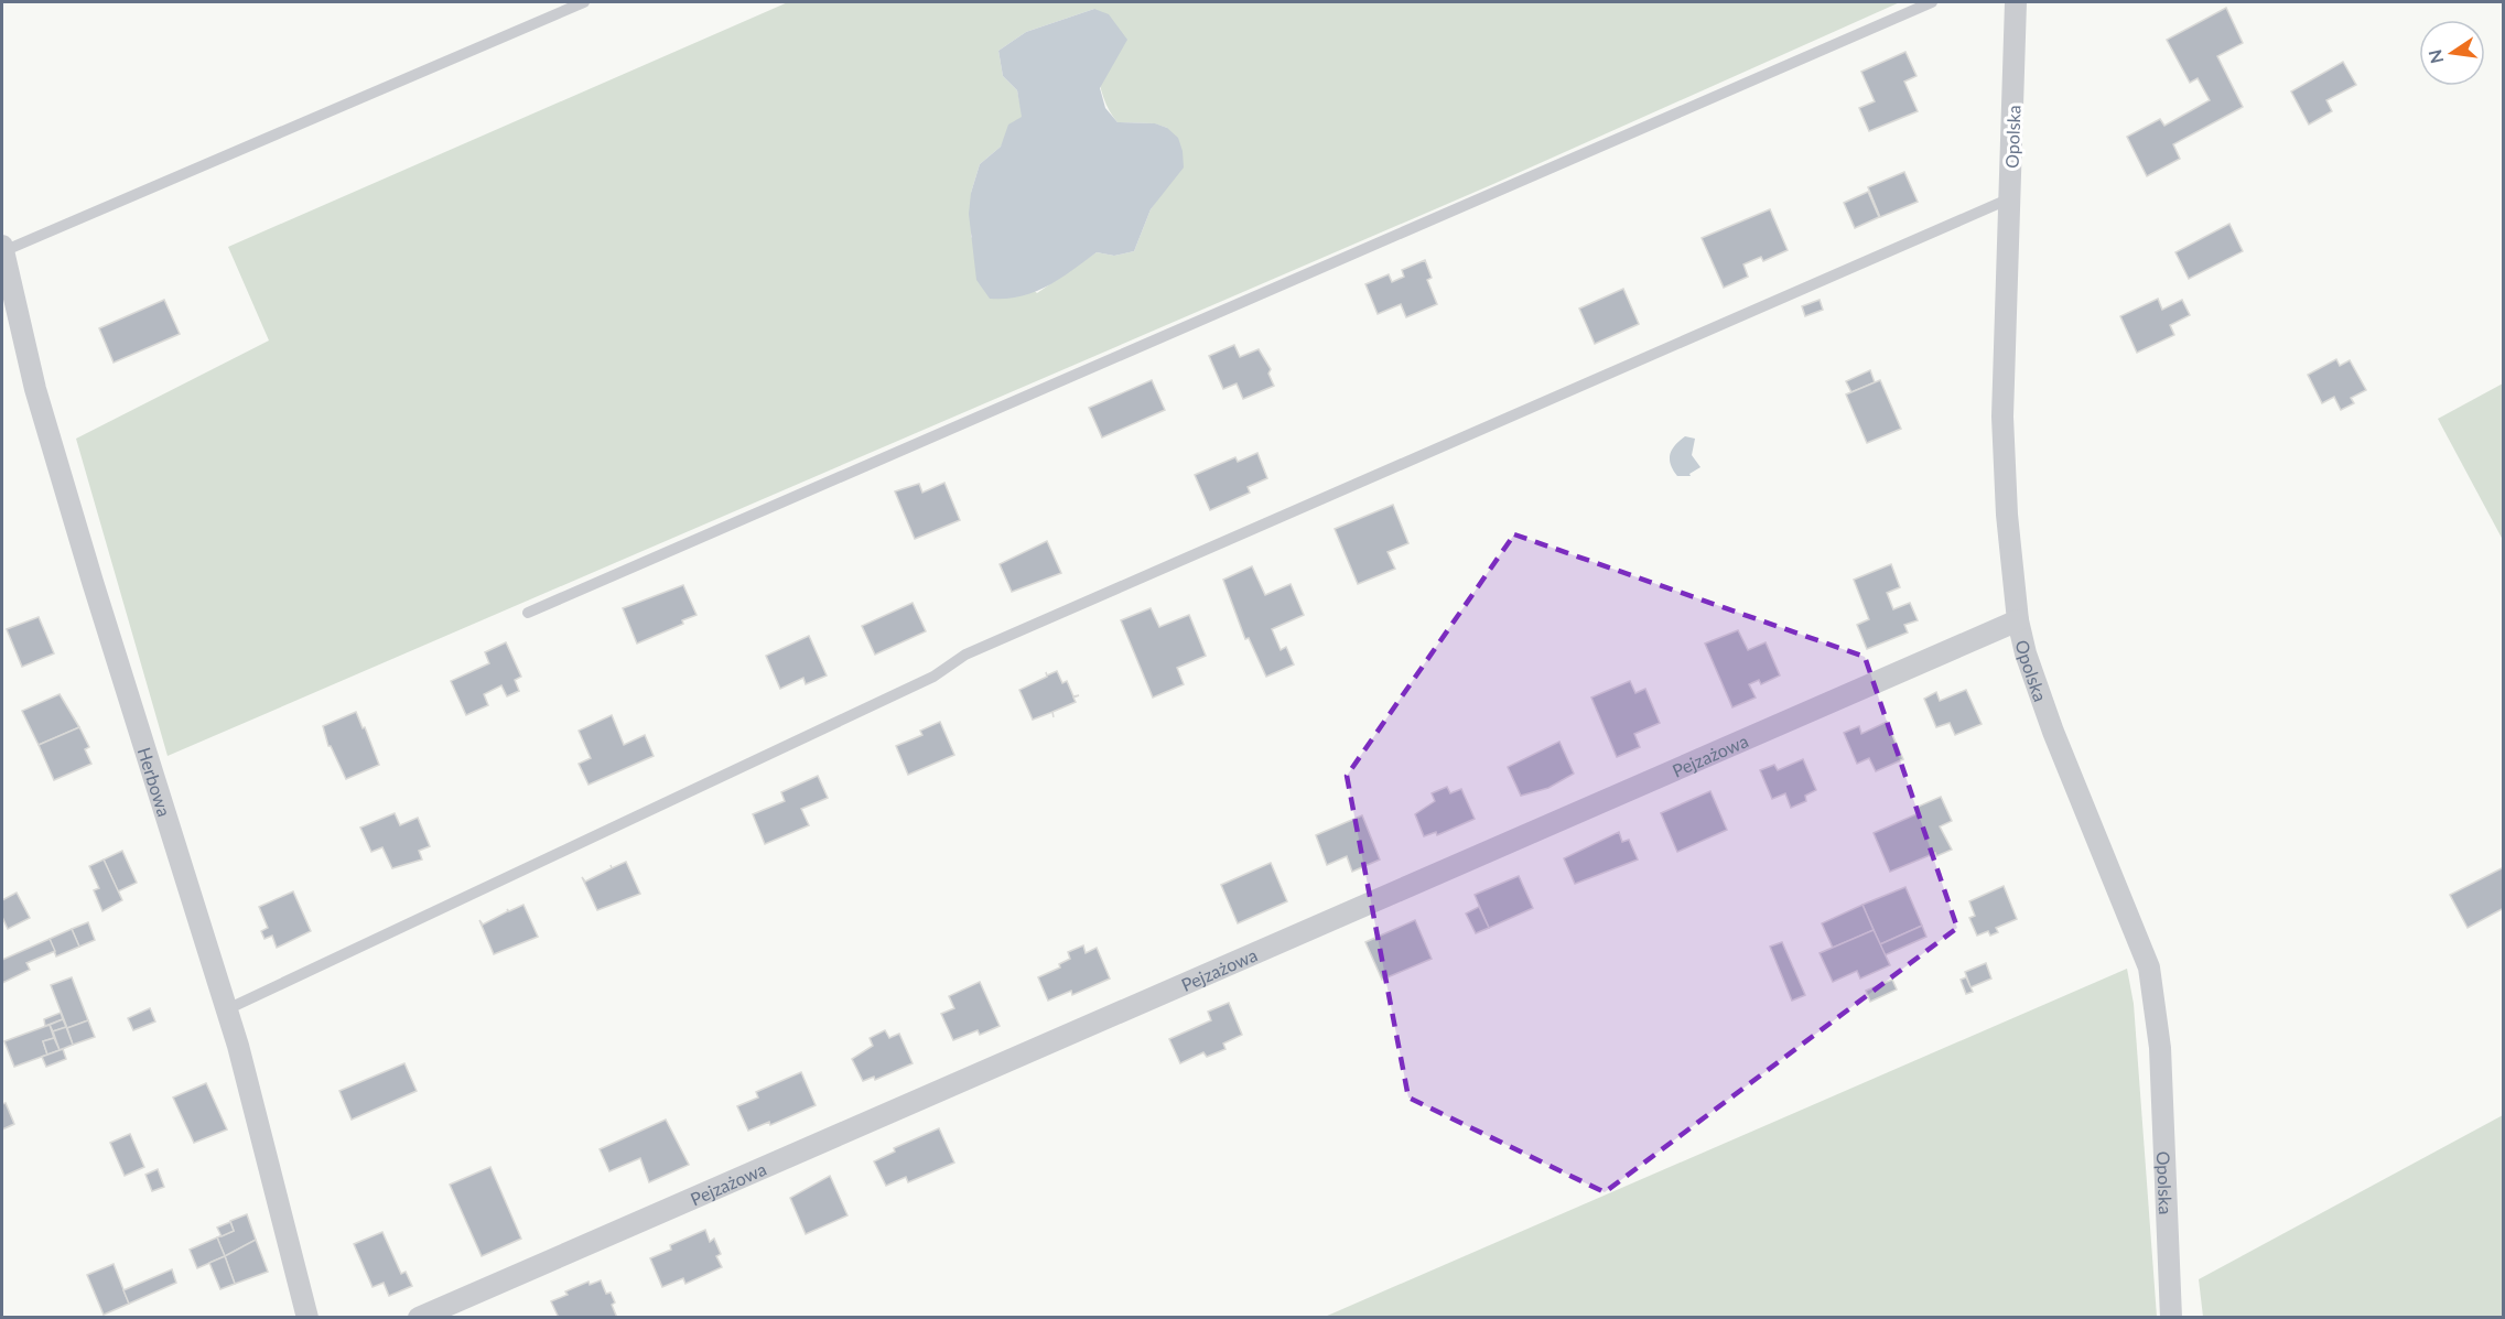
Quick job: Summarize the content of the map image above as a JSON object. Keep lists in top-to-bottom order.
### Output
{
  "streets": {
    "street": ["Opolska", "Pejzażowa", "Herbowa"]
  },
  "crossings": [
    ["Opolska", "Pejzażowa"]
  ],
  "north": "left"
}
